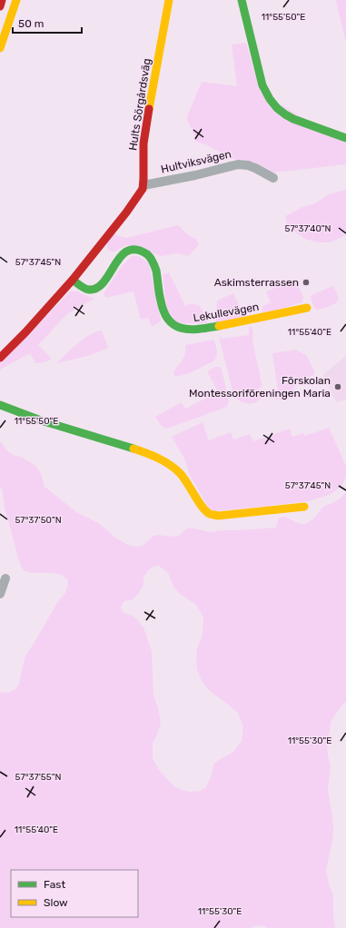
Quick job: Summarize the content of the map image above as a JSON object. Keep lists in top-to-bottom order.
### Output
{
  "streets": {
    "street": ["Hults Sörgårdsväg", "Hultviksvägen", "Lekullevägen"]
  },
  "crossings": [
    ["Hults Sörgårdsväg", "Hultviksvägen"],
    ["Hults Sörgårdsväg", "Lekullevägen"]
  ],
  "places": ["Askimsterrassen", "Förskolan Montessoriföreningen Maria"],
  "legend": ["Fast", "Slow"],
  "scale_bar": "50 m",
  "coordinates": [
    "11°55'50\"E",
    "57°37'40\"N",
    "57°37'45\"N",
    "11°55'40\"E",
    "57°37'50\"N",
    "11°55'30\"E",
    "57°37'55\"N"
  ]
}
